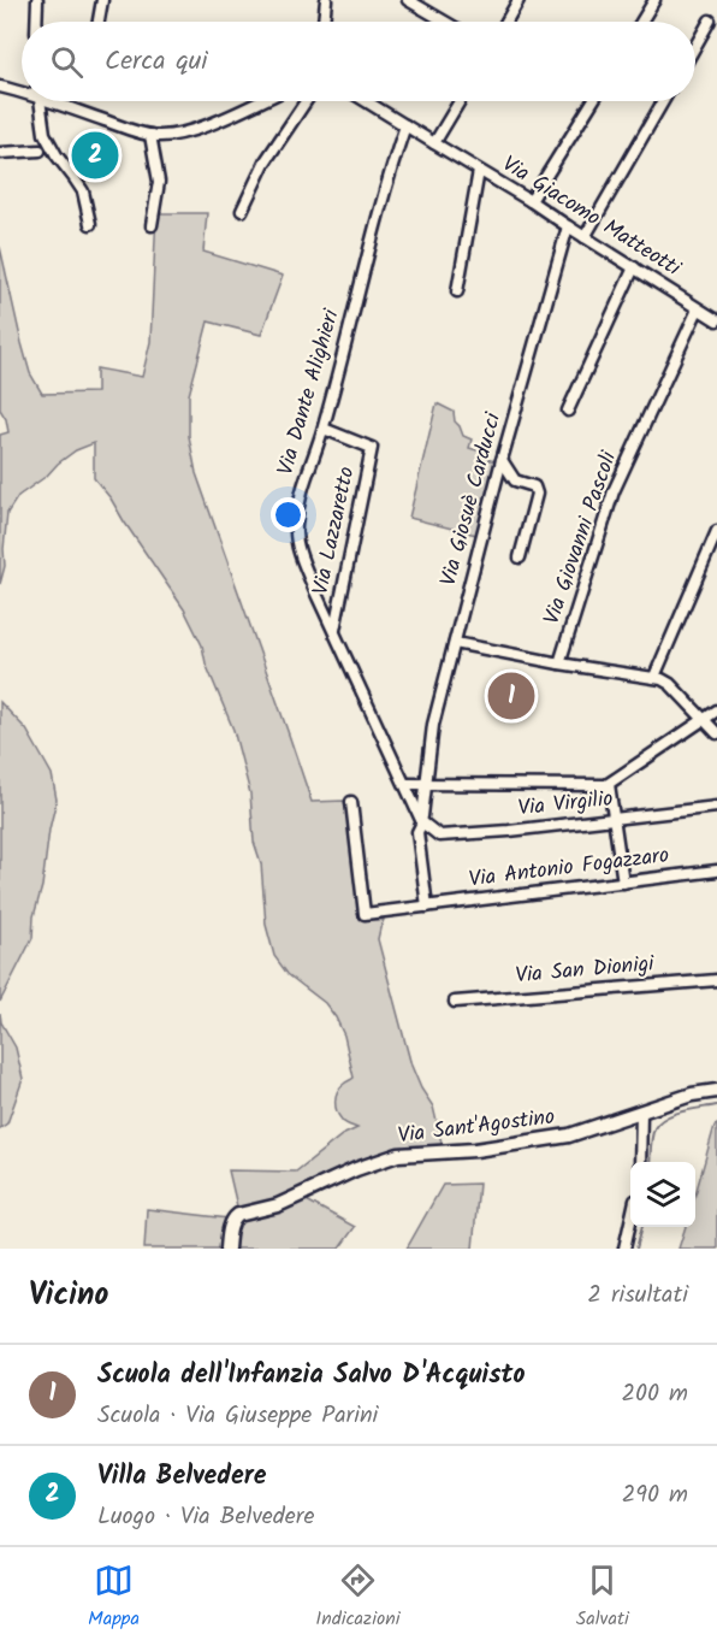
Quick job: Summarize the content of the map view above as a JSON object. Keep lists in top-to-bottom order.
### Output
{
  "streets": {
    "street": [
      "Via Giacomo Matteotti",
      "Via Dante Alighieri",
      "Via Giosuè Carducci",
      "Via Lazzaretto",
      "Via Giovanni Pascoli",
      "Via Virgilio",
      "Via Antonio Fogazzaro",
      "Via San Dionigi",
      "Via Sant'Agostino"
    ]
  },
  "crossings": [
    ["Via Giacomo Matteotti", "Via Dante Alighieri"],
    ["Via Giacomo Matteotti", "Via Giosuè Carducci"],
    ["Via Giacomo Matteotti", "Via Giovanni Pascoli"],
    ["Via Dante Alighieri", "Via Giosuè Carducci"],
    ["Via Dante Alighieri", "Via Lazzaretto"],
    ["Via Dante Alighieri", "Via Virgilio"],
    ["Via Giosuè Carducci", "Via Virgilio"]
  ],
  "page": {
    "search": "Cerca qui",
    "pins": ["2", "1"],
    "heading": ["Vicino", "2 risultati"],
    "list": [
      {
        "mark": "1",
        "name": "Scuola dell'Infanzia Salvo D'Acquisto",
        "note": "Scuola · Via Giuseppe Parini",
        "value": "200 m"
      },
      {
        "mark": "2",
        "name": "Villa Belvedere",
        "note": "Luogo · Via Belvedere",
        "value": "290 m"
      }
    ],
    "nav": ["Mappa", "Indicazioni", "Salvati"]
  }
}
